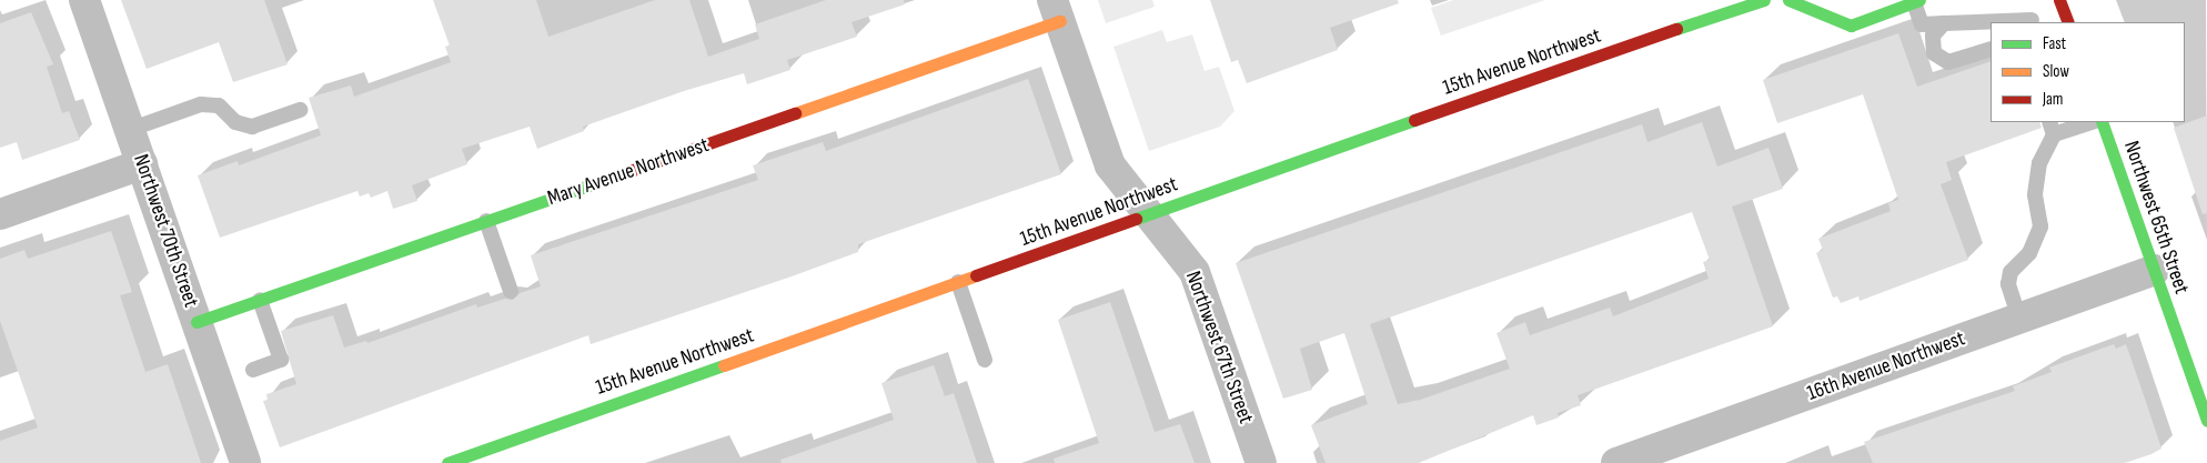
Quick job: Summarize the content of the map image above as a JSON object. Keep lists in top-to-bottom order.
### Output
{
  "streets": {
    "main road": ["15th Avenue Northwest", "Mary Avenue Northwest", "Northwest 65th Street"],
    "street": ["Northwest 70th Street", "Northwest 67th Street", "16th Avenue Northwest"]
  },
  "crossings": [
    ["15th Avenue Northwest", "Northwest 67th Street"],
    ["Mary Avenue Northwest", "Northwest 70th Street"],
    ["Mary Avenue Northwest", "Northwest 67th Street"],
    ["Northwest 65th Street", "16th Avenue Northwest"]
  ],
  "legend": ["Fast", "Slow", "Jam"]
}
